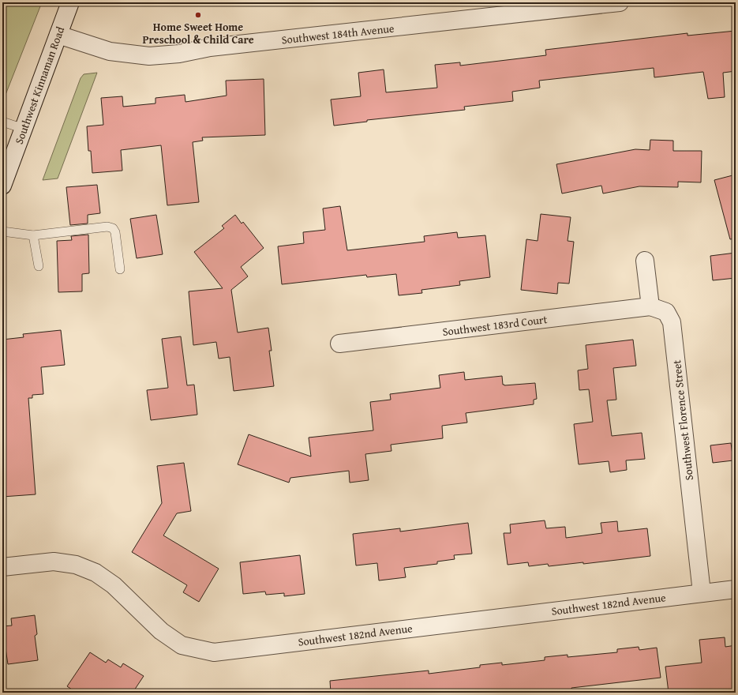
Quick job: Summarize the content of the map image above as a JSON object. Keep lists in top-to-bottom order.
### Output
{
  "streets": {
    "street": [
      "Southwest 184th Avenue",
      "Southwest Kinnaman Road",
      "Southwest 183rd Court",
      "Southwest Florence Street",
      "Southwest 182nd Avenue"
    ]
  },
  "crossings": [
    ["Southwest 184th Avenue", "Southwest Kinnaman Road"],
    ["Southwest 183rd Court", "Southwest Florence Street"],
    ["Southwest Florence Street", "Southwest 182nd Avenue"]
  ],
  "places": ["Home Sweet Home Preschool & Child Care"]
}
